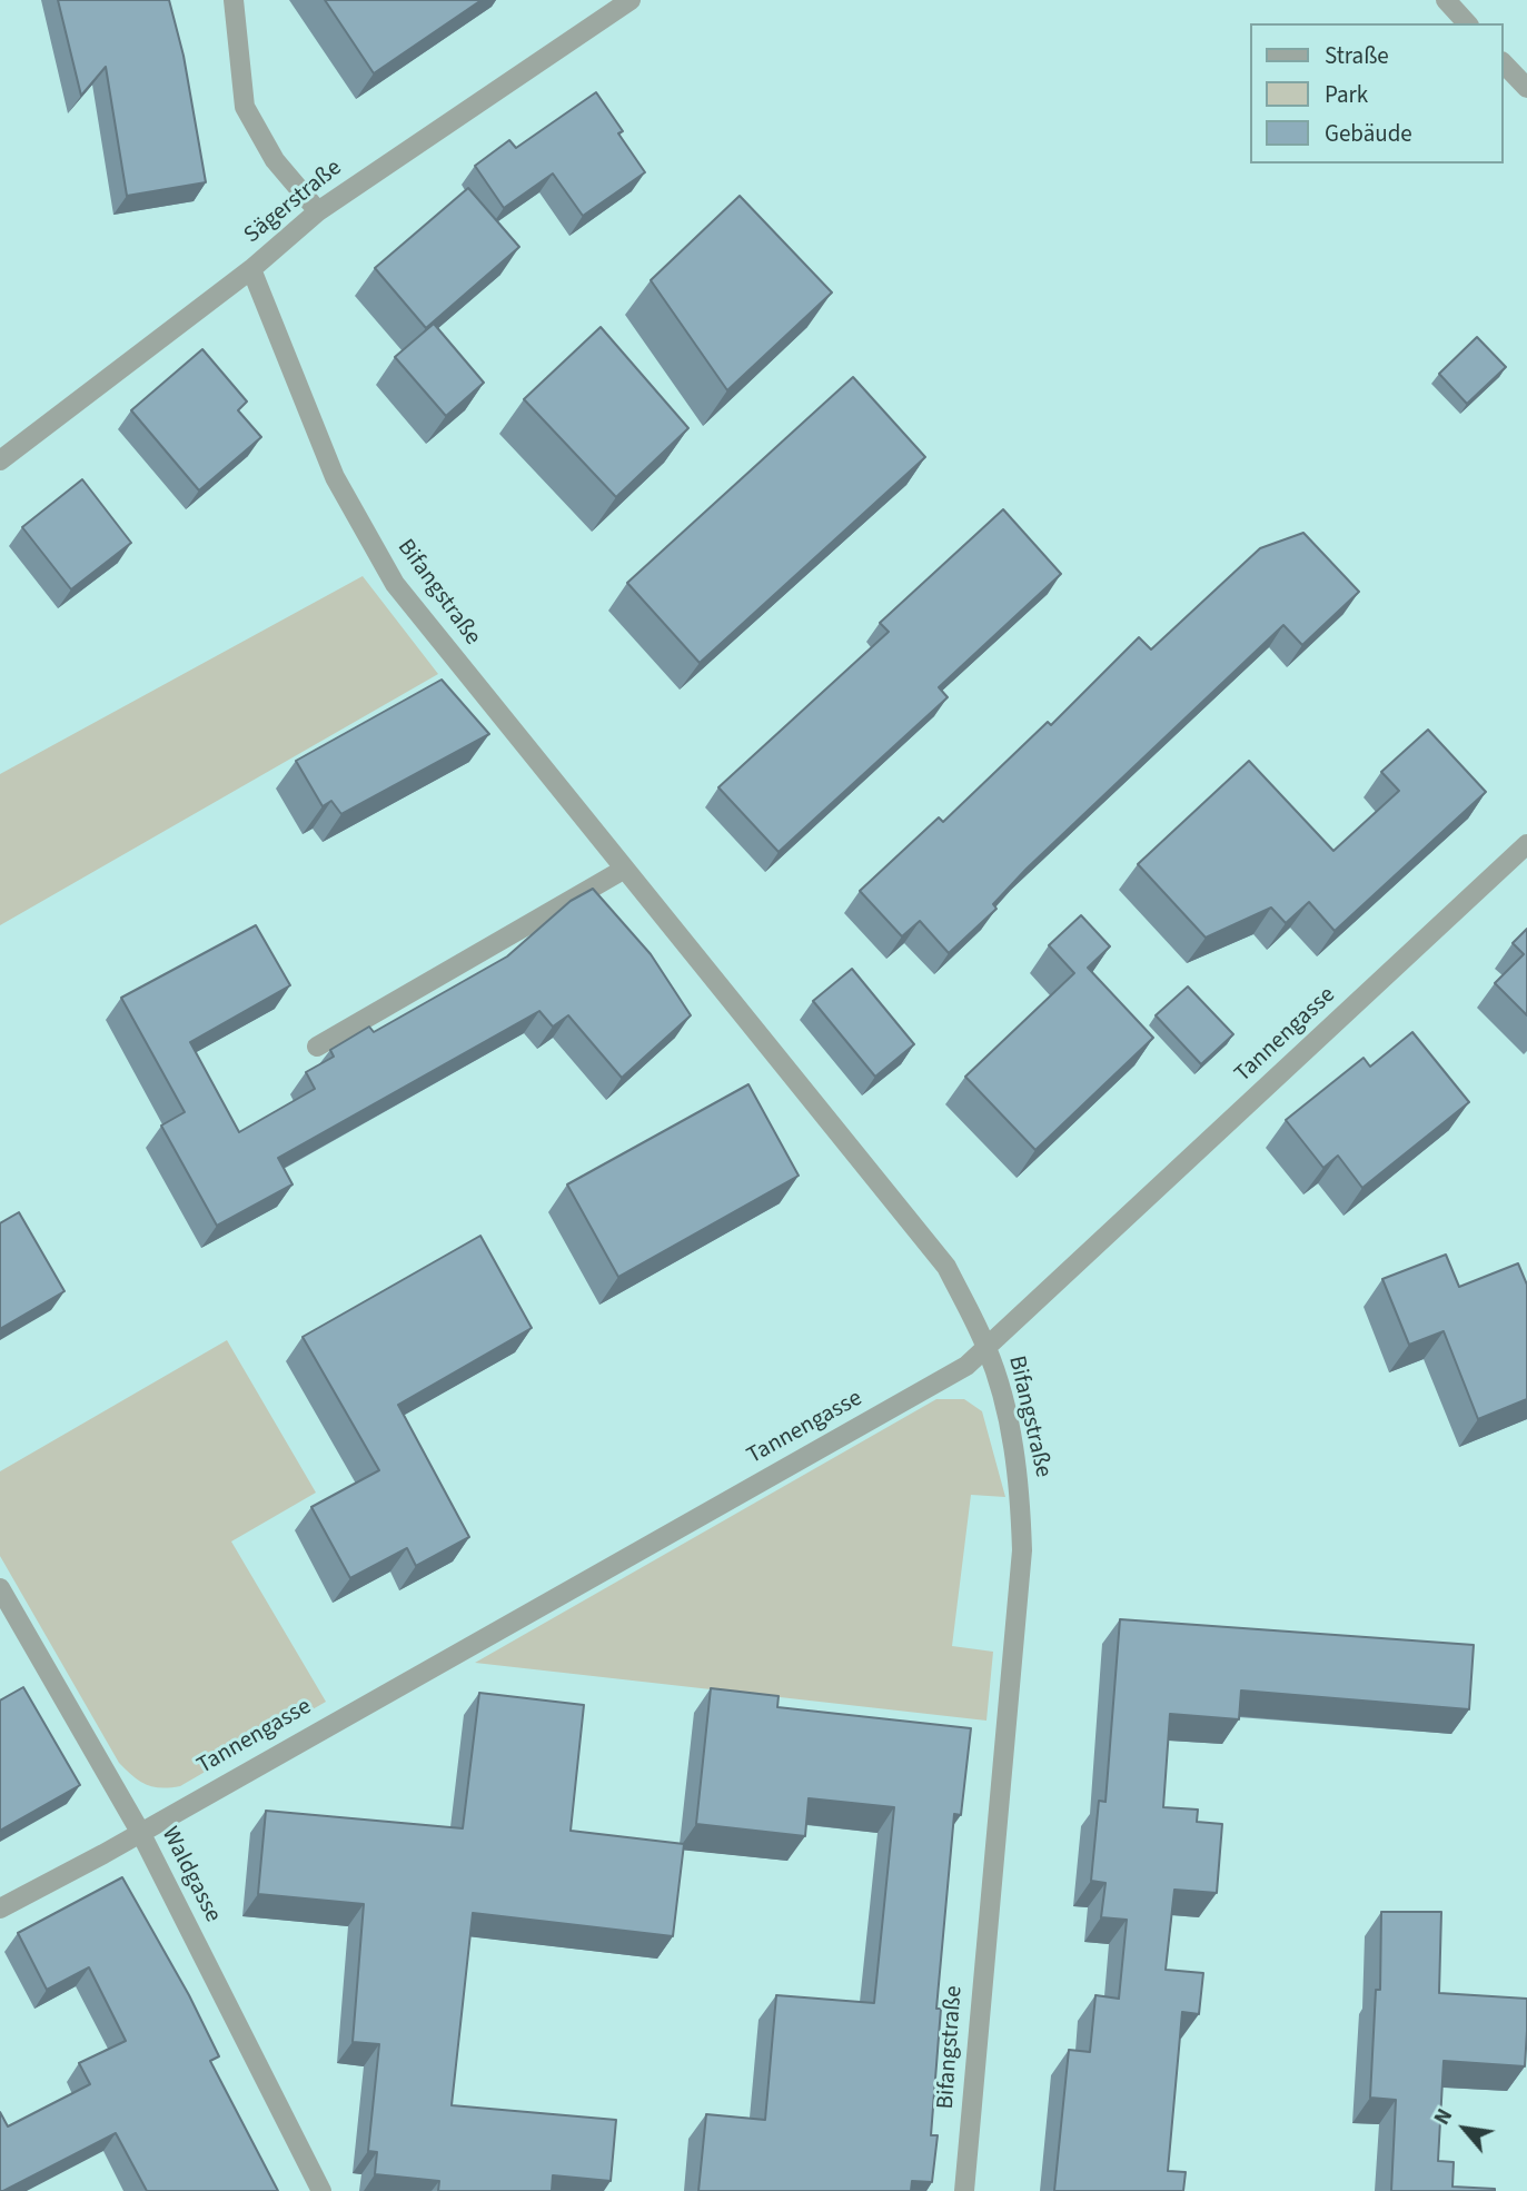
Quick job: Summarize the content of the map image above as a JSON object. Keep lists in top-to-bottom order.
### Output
{
  "streets": {
    "street": [
      "Sägerstraße",
      "Bifangstraße",
      "Tannengasse",
      "Waldgasse"
    ]
  },
  "crossings": [
    ["Sägerstraße", "Bifangstraße"],
    ["Bifangstraße", "Tannengasse"],
    ["Tannengasse", "Waldgasse"]
  ],
  "legend": ["Straße", "Park", "Gebäude"],
  "north": "top left"
}
